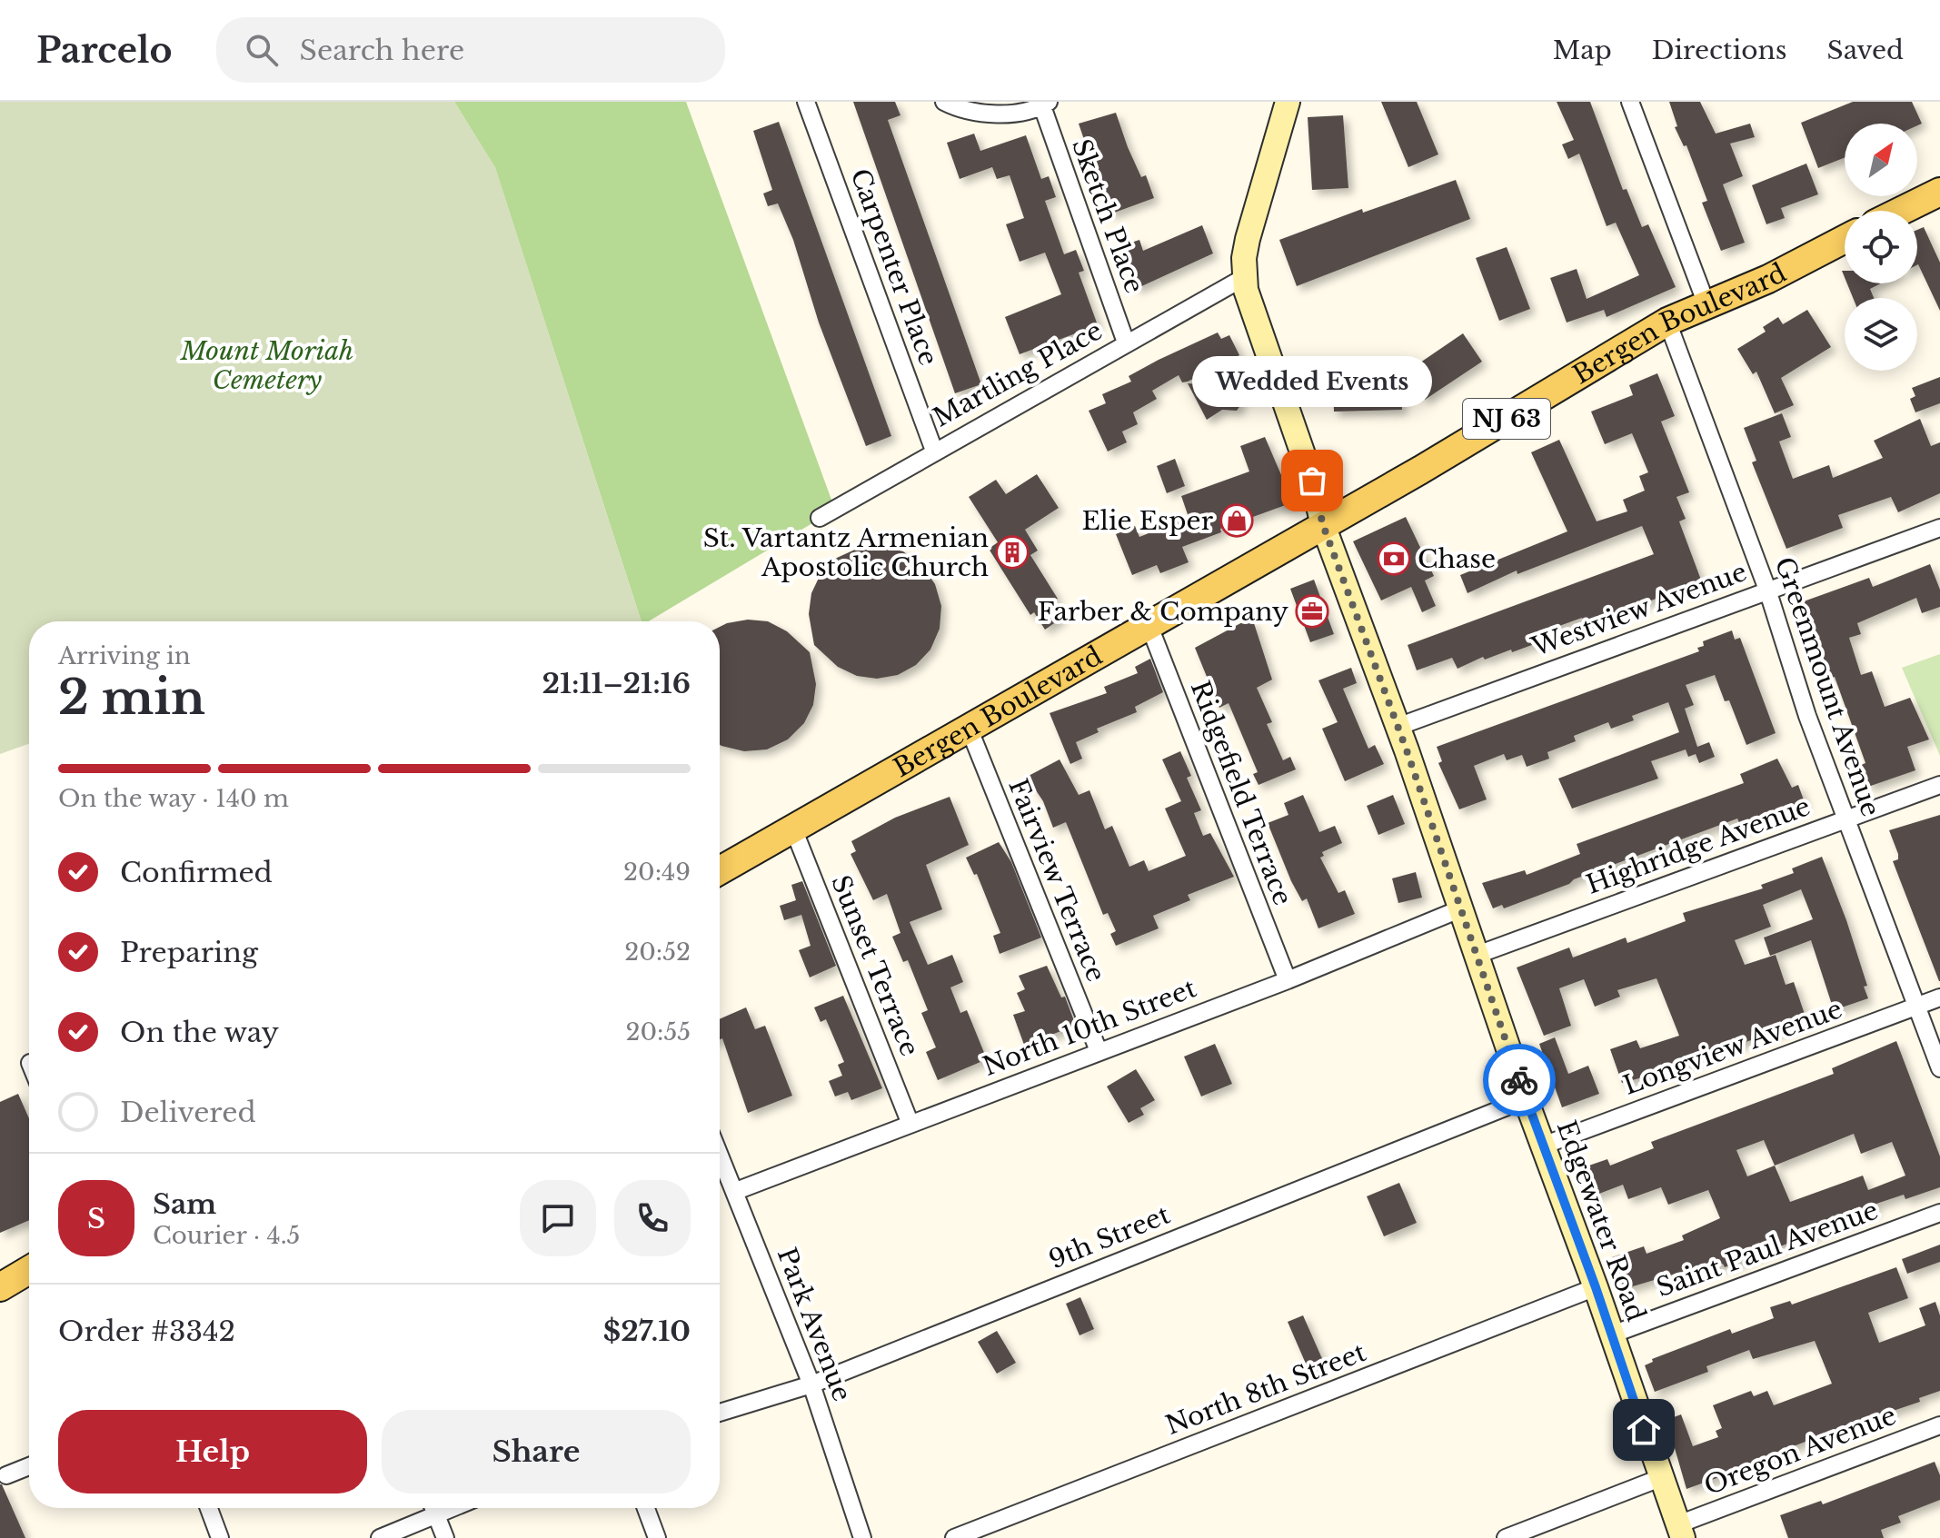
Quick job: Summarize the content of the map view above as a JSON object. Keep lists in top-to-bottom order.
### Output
{
  "streets": {
    "main road": ["Bergen Boulevard", "NJ 63"],
    "street": [
      "Sketch Place",
      "Carpenter Place",
      "Martling Place",
      "Westview Avenue",
      "Greenmount Avenue",
      "Ridgefield Terrace",
      "Highridge Avenue",
      "Fairview Terrace",
      "Sunset Terrace",
      "North 10th Street",
      "Longview Avenue",
      "Edgewater Road",
      "9th Street",
      "Saint Paul Avenue",
      "Park Avenue",
      "North 8th Street",
      "Oregon Avenue"
    ]
  },
  "crossings": [
    ["Sketch Place", "Martling Place"],
    ["Carpenter Place", "Martling Place"],
    ["Bergen Boulevard", "Greenmount Avenue"],
    ["Bergen Boulevard", "Ridgefield Terrace"],
    ["Bergen Boulevard", "Fairview Terrace"],
    ["Bergen Boulevard", "Sunset Terrace"],
    ["Bergen Boulevard", "Edgewater Road"],
    ["Martling Place", "Edgewater Road"],
    ["Westview Avenue", "Greenmount Avenue"],
    ["Westview Avenue", "Edgewater Road"],
    ["Greenmount Avenue", "Highridge Avenue"],
    ["Greenmount Avenue", "Longview Avenue"],
    ["Ridgefield Terrace", "North 10th Street"],
    ["Highridge Avenue", "Edgewater Road"],
    ["Fairview Terrace", "North 10th Street"],
    ["Sunset Terrace", "North 10th Street"],
    ["North 10th Street", "Edgewater Road"],
    ["North 10th Street", "Park Avenue"],
    ["Longview Avenue", "Edgewater Road"],
    ["Edgewater Road", "9th Street"],
    ["Edgewater Road", "Saint Paul Avenue"],
    ["Edgewater Road", "North 8th Street"],
    ["Edgewater Road", "Oregon Avenue"],
    ["9th Street", "Park Avenue"]
  ],
  "parks": ["Mount Moriah Cemetery"],
  "places": {
    "other": ["Wedded Events"],
    "shop": ["Elie Esper"],
    "building": ["St. Vartantz Armenian Apostolic Church"],
    "bank": ["Chase"],
    "office": ["Farber & Company"]
  },
  "north": "top right",
  "page": {
    "header": "Parcelo",
    "search": "Search here",
    "nav": ["Map", "Directions", "Saved"],
    "bubble": "Wedded Events",
    "heading": ["2 min", "Arriving in", "21:11–21:16"],
    "panel": [
      "Sam",
      "Courier · 4.5",
      "Order #3342",
      "$27.10"
    ],
    "bar": "On the way · 140 m",
    "list": [
      ["Confirmed", "20:49"],
      ["Preparing", "20:52"],
      ["On the way", "20:55"],
      "Delivered"
    ],
    "round": "S",
    "buttons": ["Help", "Share"]
  }
}
